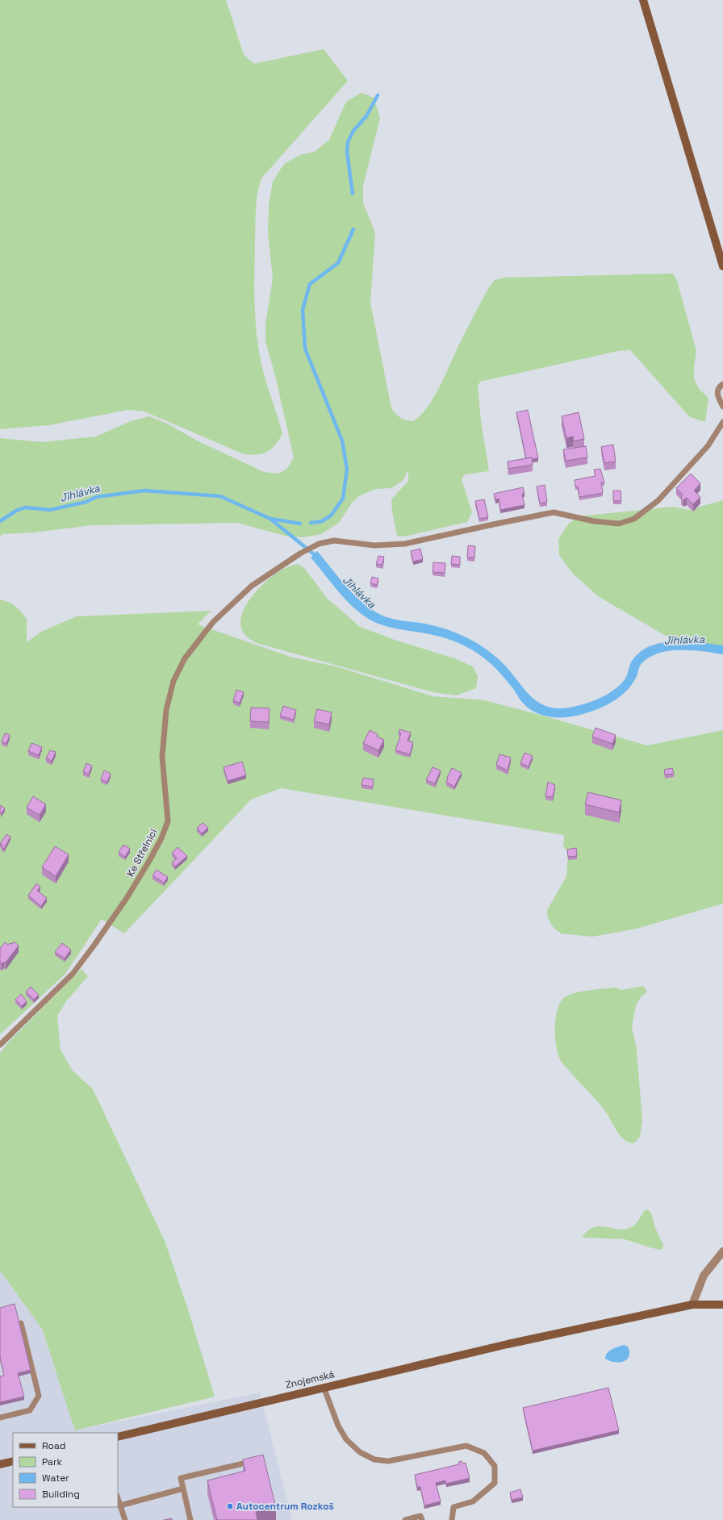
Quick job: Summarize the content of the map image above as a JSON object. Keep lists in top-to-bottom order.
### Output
{
  "streets": {
    "main road": ["Znojemská"],
    "lane": ["Ke Střelnici"]
  },
  "water": ["Jihlávka"],
  "places": ["Autocentrum Rozkoš"],
  "legend": [
    "Road",
    "Park",
    "Water",
    "Building"
  ]
}
